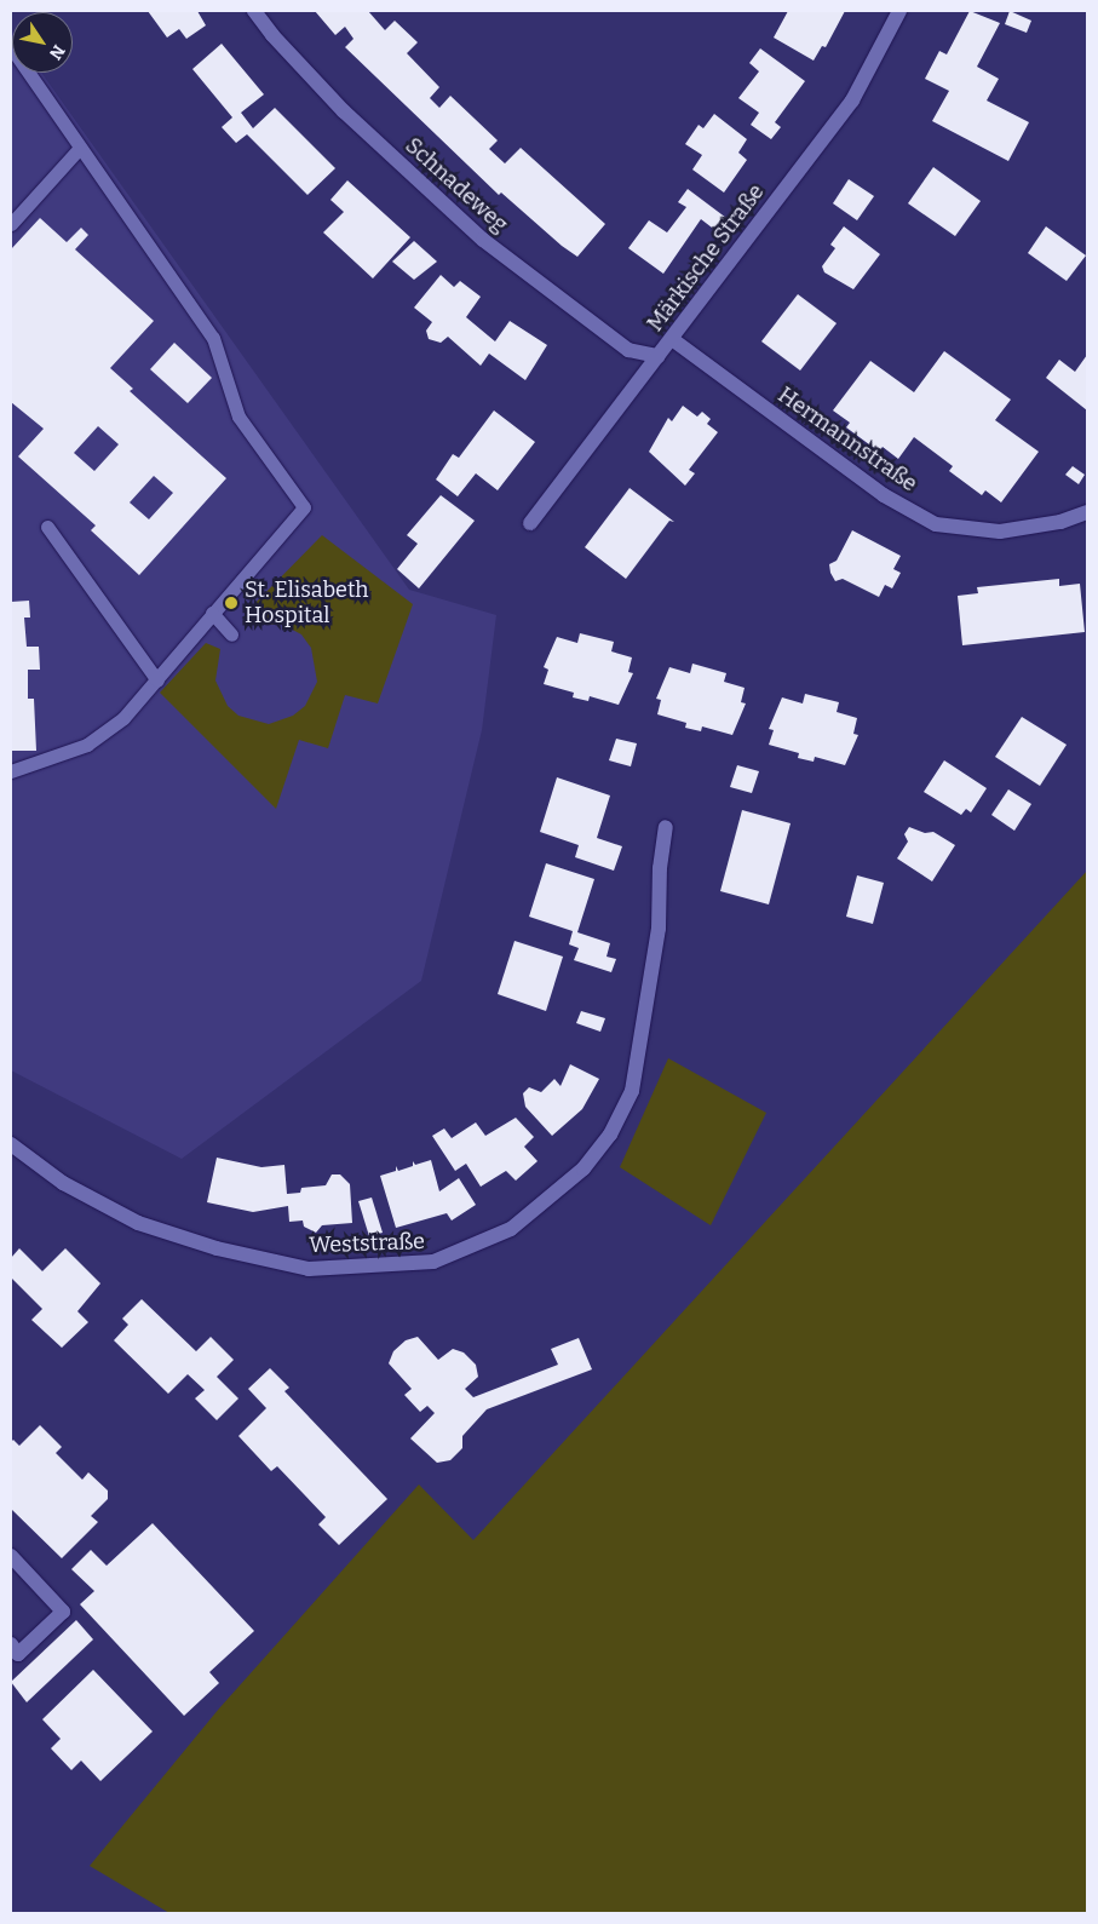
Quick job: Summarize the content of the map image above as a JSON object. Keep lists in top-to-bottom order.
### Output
{
  "streets": {
    "street": [
      "Schnadeweg",
      "Märkische Straße",
      "Hermannstraße",
      "Weststraße"
    ]
  },
  "crossings": [
    ["Schnadeweg", "Märkische Straße"],
    ["Märkische Straße", "Hermannstraße"]
  ],
  "places": ["St. Elisabeth Hospital"],
  "north": "bottom right"
}
